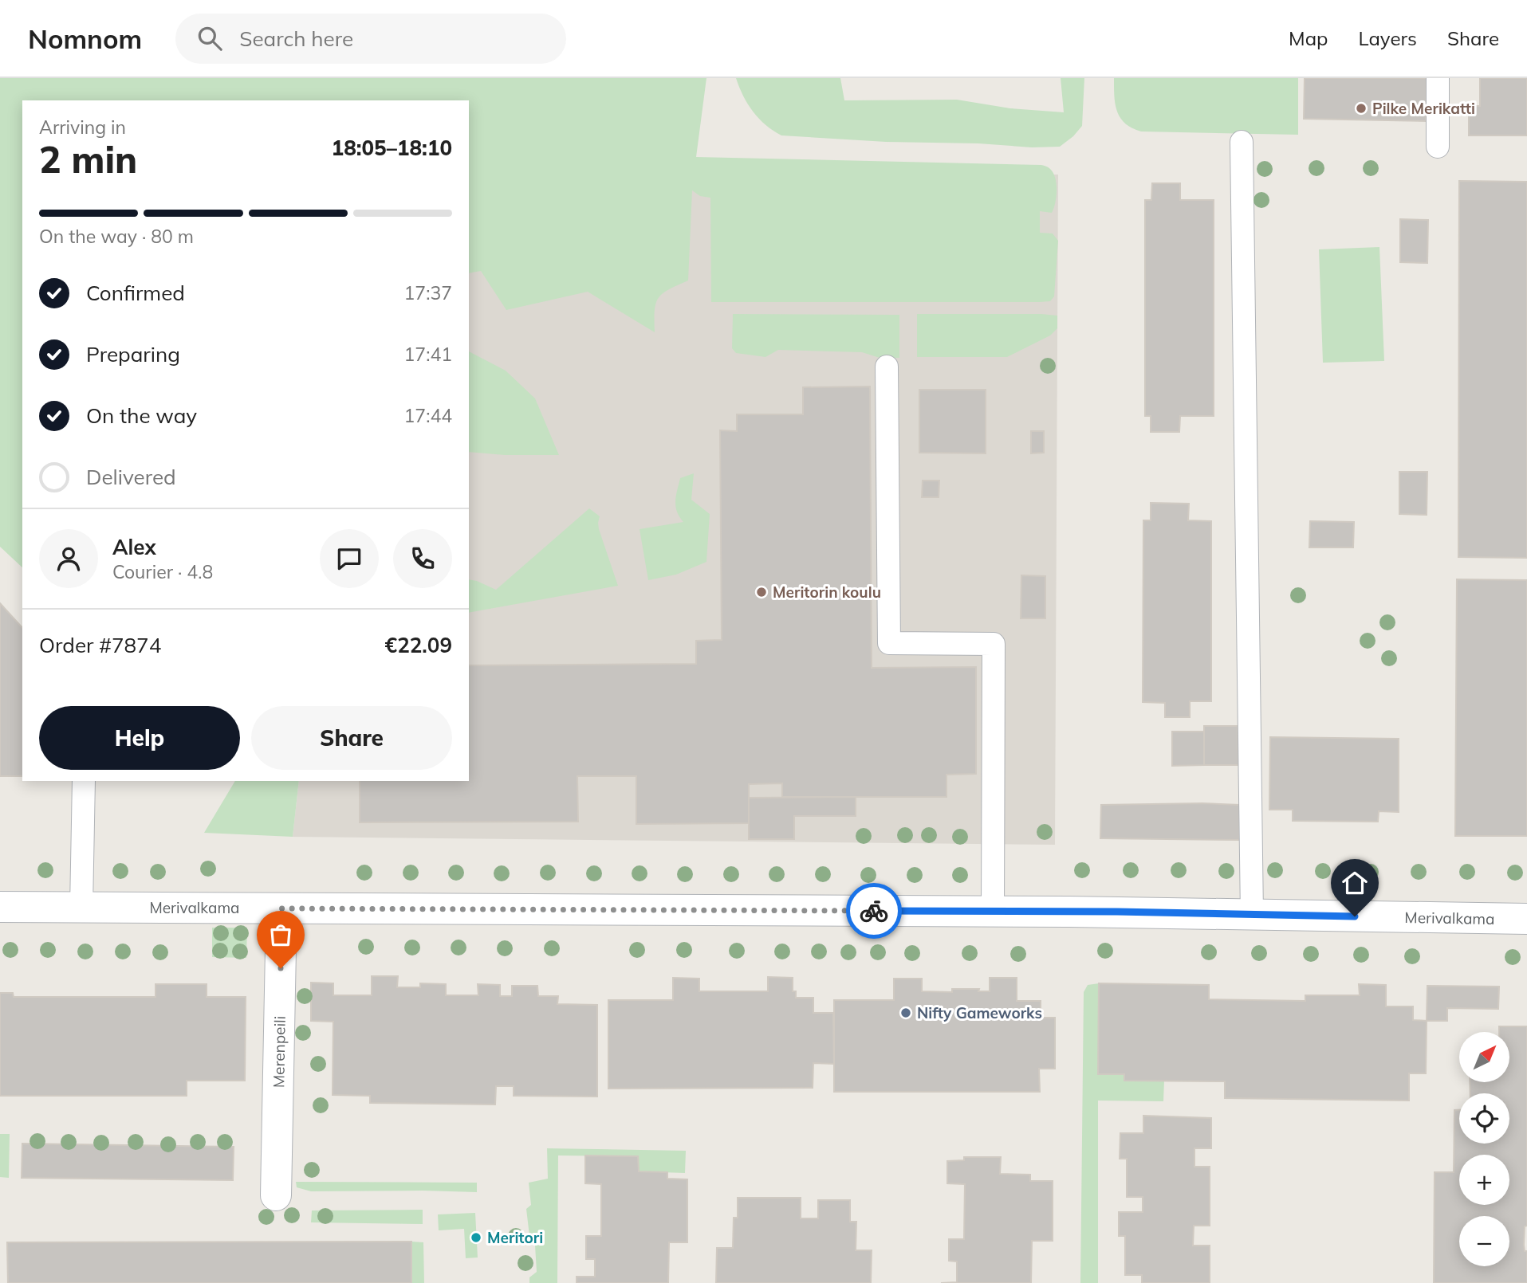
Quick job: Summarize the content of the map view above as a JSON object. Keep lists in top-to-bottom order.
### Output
{
  "streets": {
    "street": ["Merivalkama", "Merenpeili"]
  },
  "crossings": [
    ["Merivalkama", "Merenpeili"]
  ],
  "places": [
    "Pilke Merikatti",
    "Meritorin koulu",
    "Nifty Gameworks",
    "Meritori"
  ],
  "north": "top right",
  "page": {
    "header": "Nomnom",
    "search": "Search here",
    "nav": ["Map", "Layers", "Share"],
    "heading": ["2 min", "Arriving in", "18:05–18:10"],
    "panel": [
      "Alex",
      "Courier · 4.8",
      "Order #7874",
      "€22.09"
    ],
    "bar": "On the way · 80 m",
    "list": [
      ["Confirmed", "17:37"],
      ["Preparing", "17:41"],
      ["On the way", "17:44"],
      "Delivered"
    ],
    "buttons": ["Help", "Share"],
    "map_buttons": ["+", "−"]
  }
}
